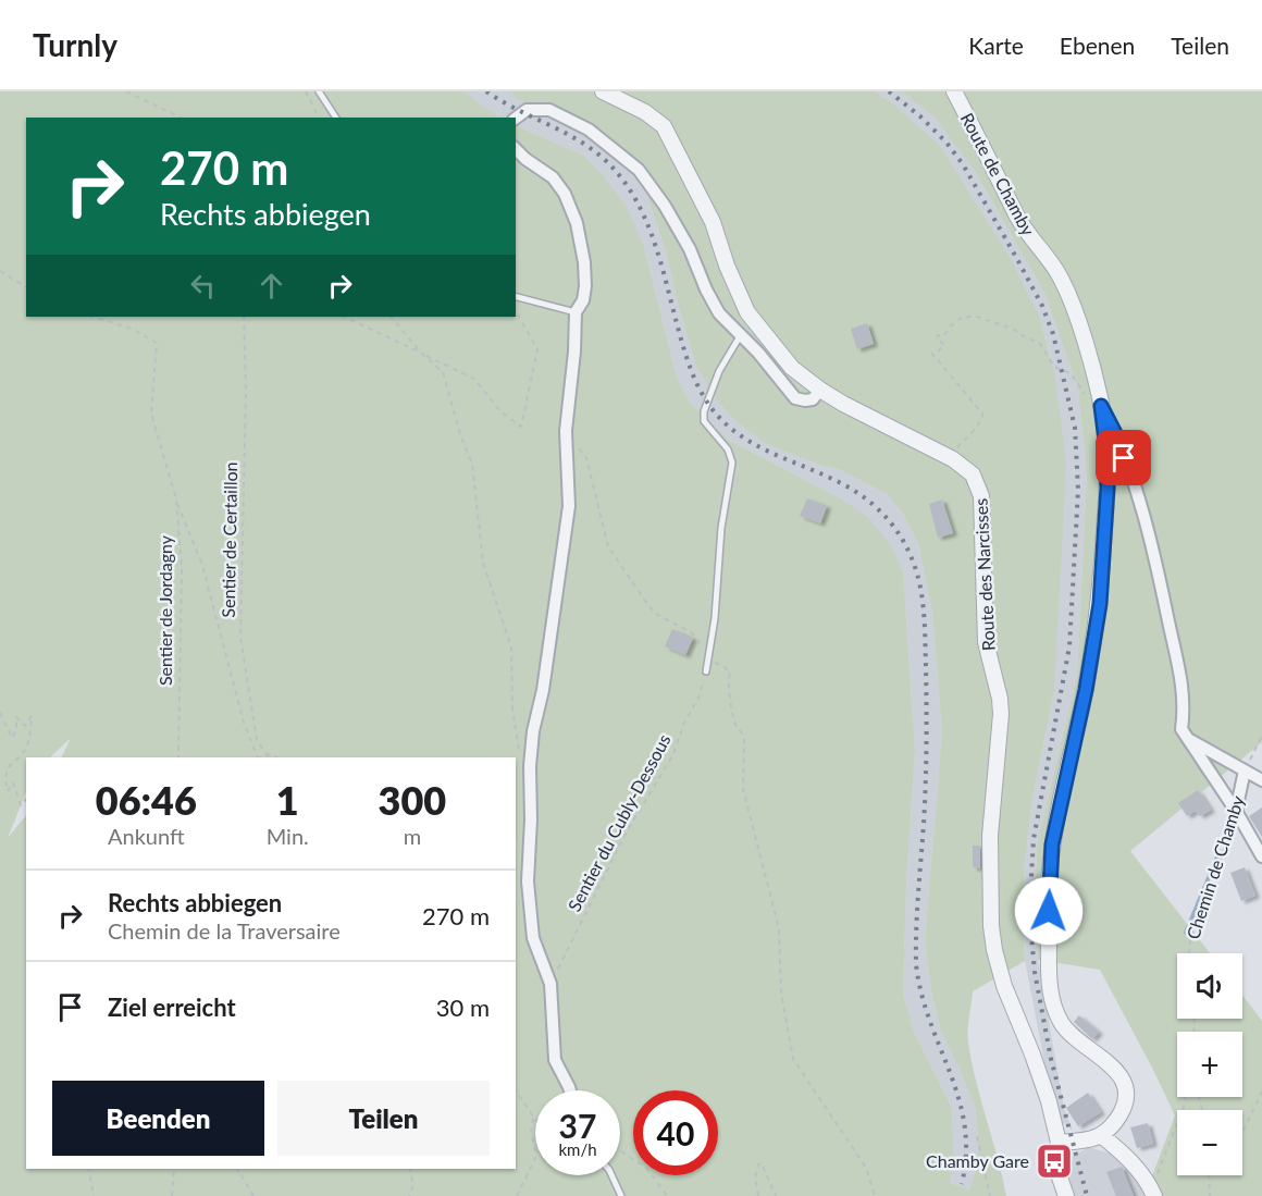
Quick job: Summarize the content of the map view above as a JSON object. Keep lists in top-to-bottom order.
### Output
{
  "streets": {
    "street": ["Route de Chamby", "Route des Narcisses", "Chemin de Chamby"],
    "path": ["Sentier de Certaillon", "Sentier de Jordagny", "Sentier du Cubly-Dessous"]
  },
  "places": {
    "bus stop": ["Chamby Gare"]
  },
  "page": {
    "header": "Turnly",
    "nav": ["Karte", "Ebenen", "Teilen"],
    "turn": ["270 m", "Rechts abbiegen"],
    "eta": [
      "06:46",
      "Ankunft",
      "1",
      "Min.",
      "300",
      "m"
    ],
    "list": [
      {
        "name": "Rechts abbiegen",
        "note": "Chemin de la Traversaire",
        "value": "270 m"
      },
      {
        "name": "Ziel erreicht",
        "value": "30 m"
      }
    ],
    "map_buttons": ["+", "−"],
    "buttons": ["Beenden", "Teilen"],
    "speed": "37 km/h",
    "limit": "40"
  }
}
